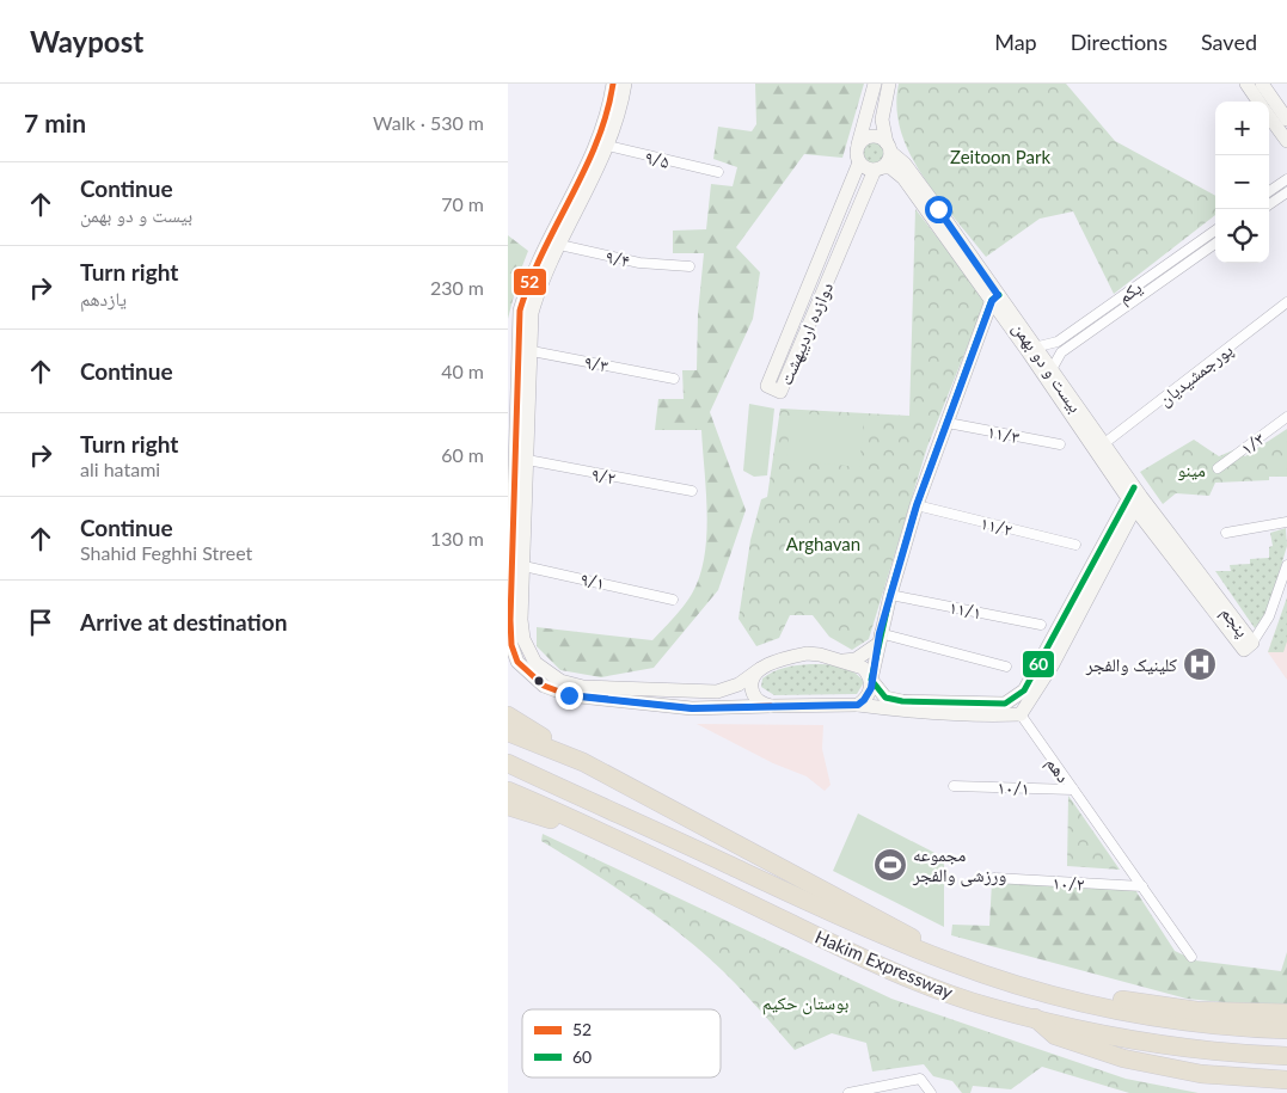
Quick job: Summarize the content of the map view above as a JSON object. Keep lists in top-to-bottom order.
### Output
{
  "streets": {
    "highway": ["Hakim Expressway"],
    "street": [
      "۹/۵",
      "۹/۴",
      "یکم",
      "دوازده اردیبهشت",
      "۹/۳",
      "بیست و دو بهمن",
      "پورجمشیدیان",
      "۱۱/۳",
      "۱/۳",
      "۹/۲",
      "۱۱/۲",
      "۹/۱",
      "۱۱/۱",
      "پنجم",
      "دهم",
      "۱۰/۱",
      "۱۰/۲"
    ]
  },
  "crossings": [
    ["یکم", "بیست و دو بهمن"],
    ["دوازده اردیبهشت", "بیست و دو بهمن"],
    ["بیست و دو بهمن", "پورجمشیدیان"],
    ["بیست و دو بهمن", "پنجم"],
    ["دهم", "۱۰/۱"],
    ["دهم", "۱۰/۲"]
  ],
  "parks": [
    "Zeitoon Park",
    "مینو",
    "Arghavan",
    "بوستان حکیم"
  ],
  "places": {
    "hospital": ["کلینیک والفجر"],
    "sports": ["مجموعه ورزشی والفجر"]
  },
  "lines": ["transit line 52", "transit line 60"],
  "legend": ["52", "60"],
  "page": {
    "header": "Waypost",
    "nav": ["Map", "Directions", "Saved"],
    "heading": ["7 min", "Walk · 530 m"],
    "map_buttons": ["+", "−"],
    "list": [
      ["Continue", "بیست و دو بهمن", "70 m"],
      ["Turn right", "یازدهم", "230 m"],
      ["Continue", "40 m"],
      ["Turn right", "ali hatami", "60 m"],
      ["Continue", "Shahid Feghhi Street", "130 m"],
      "Arrive at destination"
    ]
  }
}
